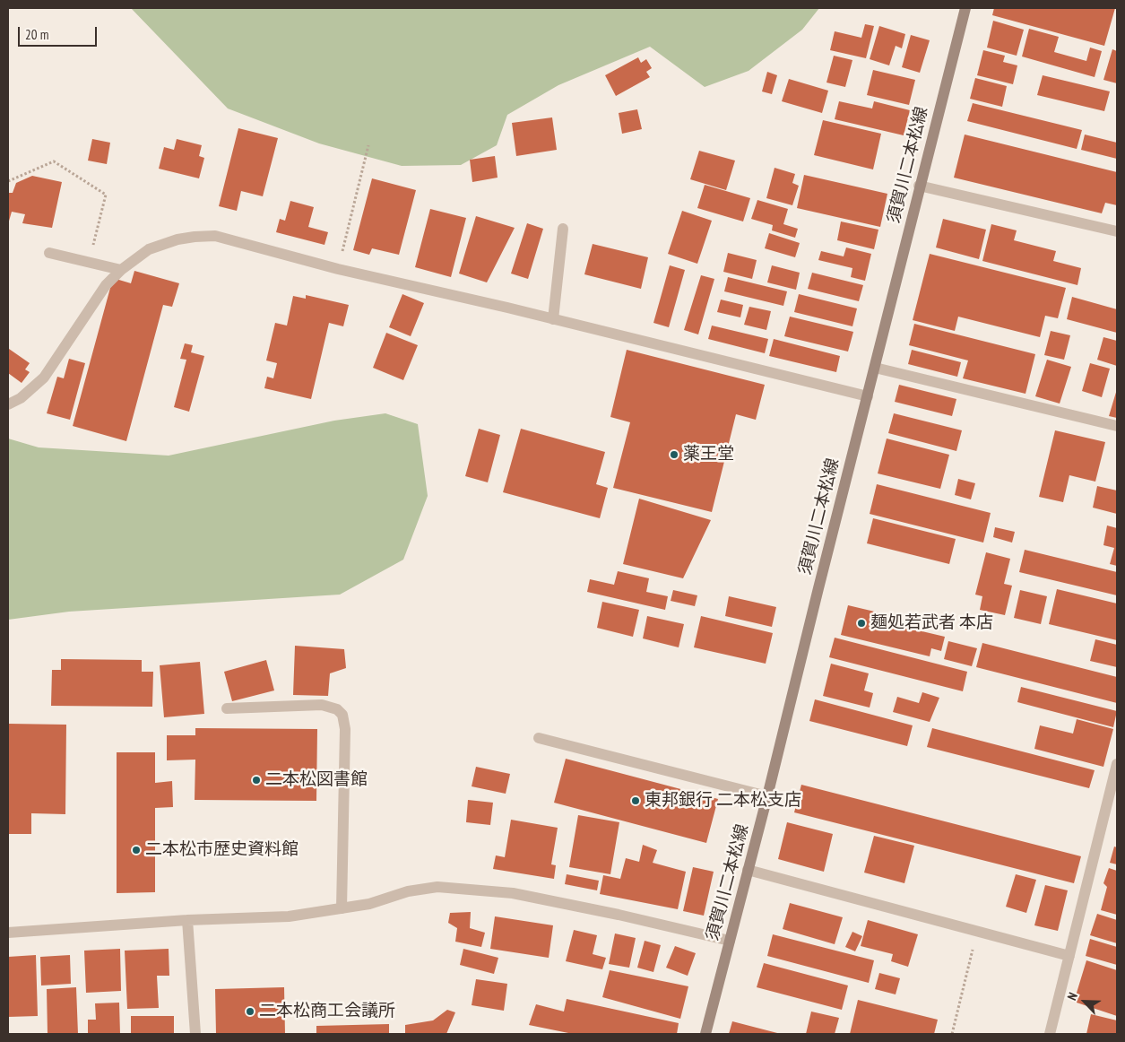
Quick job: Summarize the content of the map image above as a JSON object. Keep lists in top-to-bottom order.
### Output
{
  "streets": {
    "main road": ["須賀川二本松線"]
  },
  "places": [
    "薬王堂",
    "麺処若武者 本店",
    "二本松図書館",
    "東邦銀行 二本松支店",
    "二本松市歴史資料館",
    "二本松商工会議所"
  ],
  "scale_bar": "20 m",
  "north": "top left"
}
